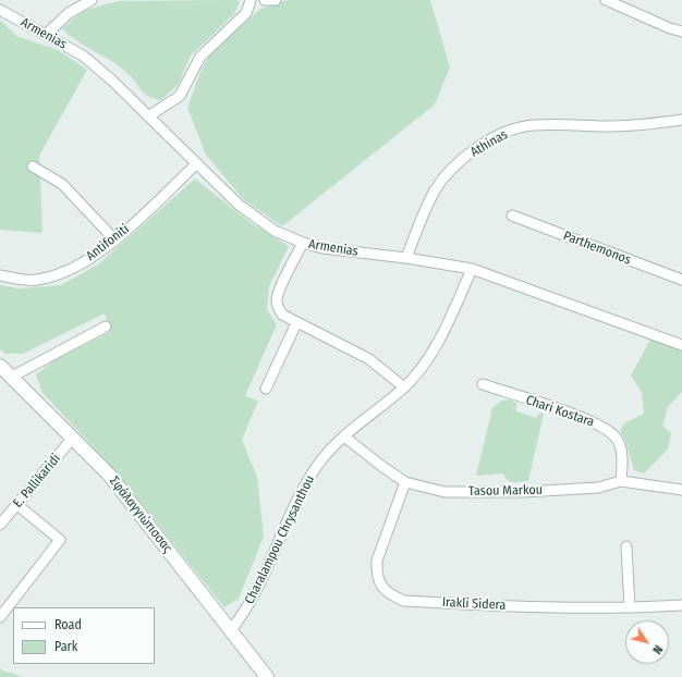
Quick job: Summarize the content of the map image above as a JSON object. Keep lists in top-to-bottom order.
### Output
{
  "streets": {
    "street": [
      "Armenias",
      "Athinas",
      "Antifoniti",
      "Parthemonos",
      "Chari Kostara",
      "E. Pallikaridi",
      "Tasou Markou",
      "Σφάλαγγιώτισσας",
      "Charalampou Chrysanthou",
      "Irakli Sidera"
    ]
  },
  "crossings": [
    ["Armenias", "Athinas"],
    ["Armenias", "Antifoniti"],
    ["Armenias", "Charalampou Chrysanthou"],
    ["Chari Kostara", "Tasou Markou"],
    ["E. Pallikaridi", "Σφάλαγγιώτισσας"],
    ["Tasou Markou", "Charalampou Chrysanthou"],
    ["Tasou Markou", "Irakli Sidera"],
    ["Σφάλαγγιώτισσας", "Charalampou Chrysanthou"]
  ],
  "legend": ["Road", "Park"],
  "north": "bottom right"
}
